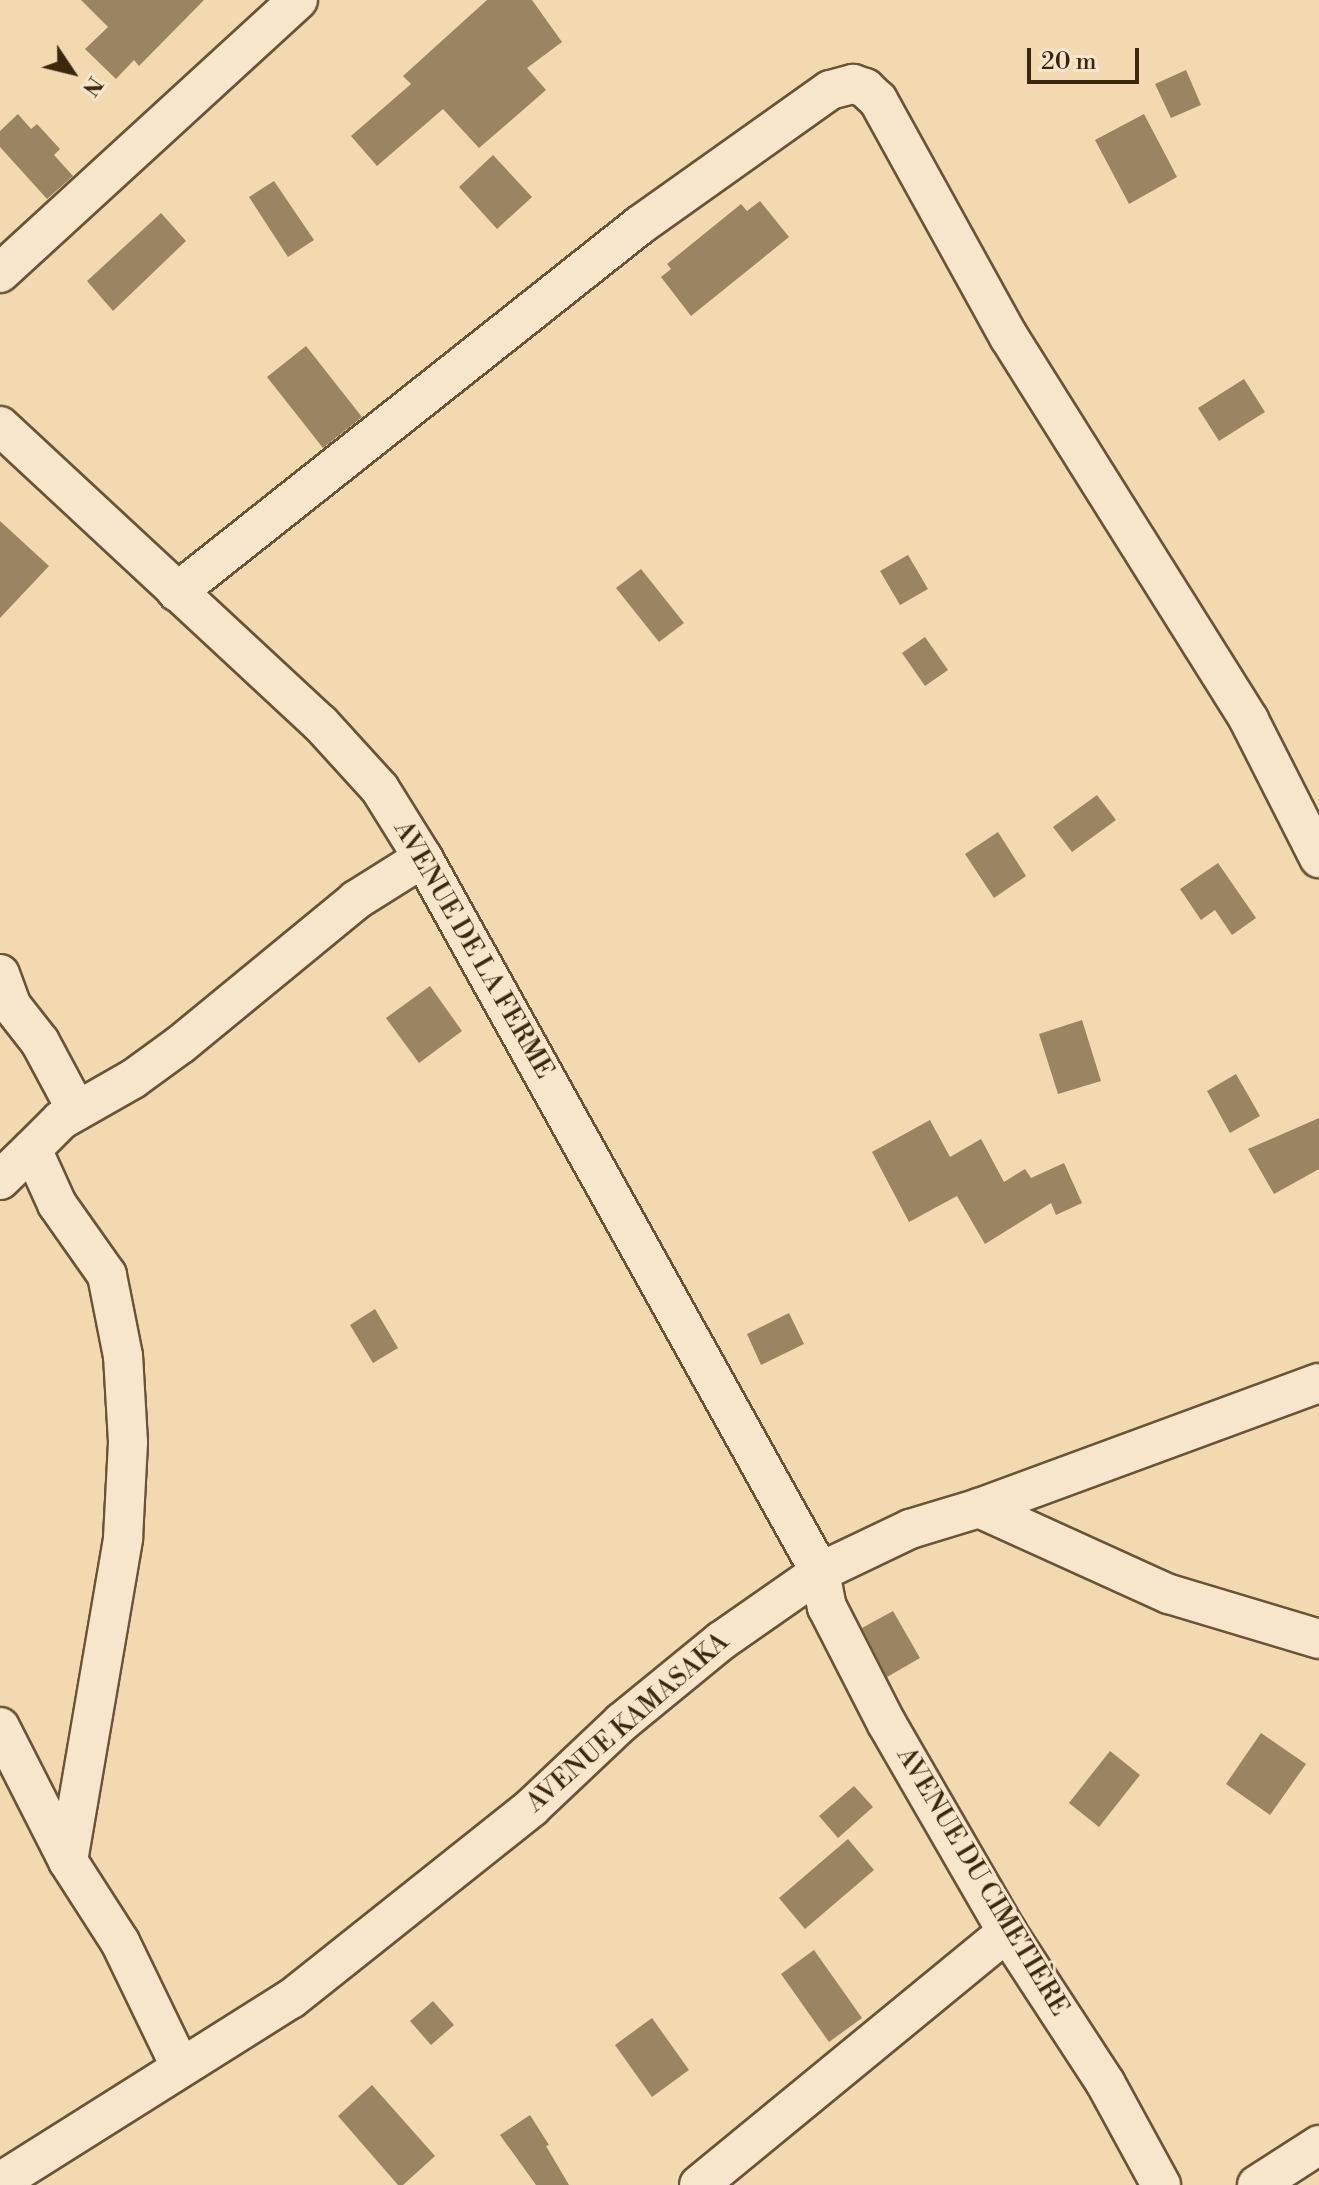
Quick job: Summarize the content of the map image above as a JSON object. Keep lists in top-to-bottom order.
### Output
{
  "streets": {
    "street": ["AVENUE DE LA FERME", "AVENUE KAMASAKA", "AVENUE DU CIMETIÈRE"]
  },
  "crossings": [
    ["AVENUE DE LA FERME", "AVENUE KAMASAKA"],
    ["AVENUE DE LA FERME", "AVENUE DU CIMETIÈRE"],
    ["AVENUE KAMASAKA", "AVENUE DU CIMETIÈRE"]
  ],
  "scale_bar": "20 m",
  "north": "bottom right"
}
